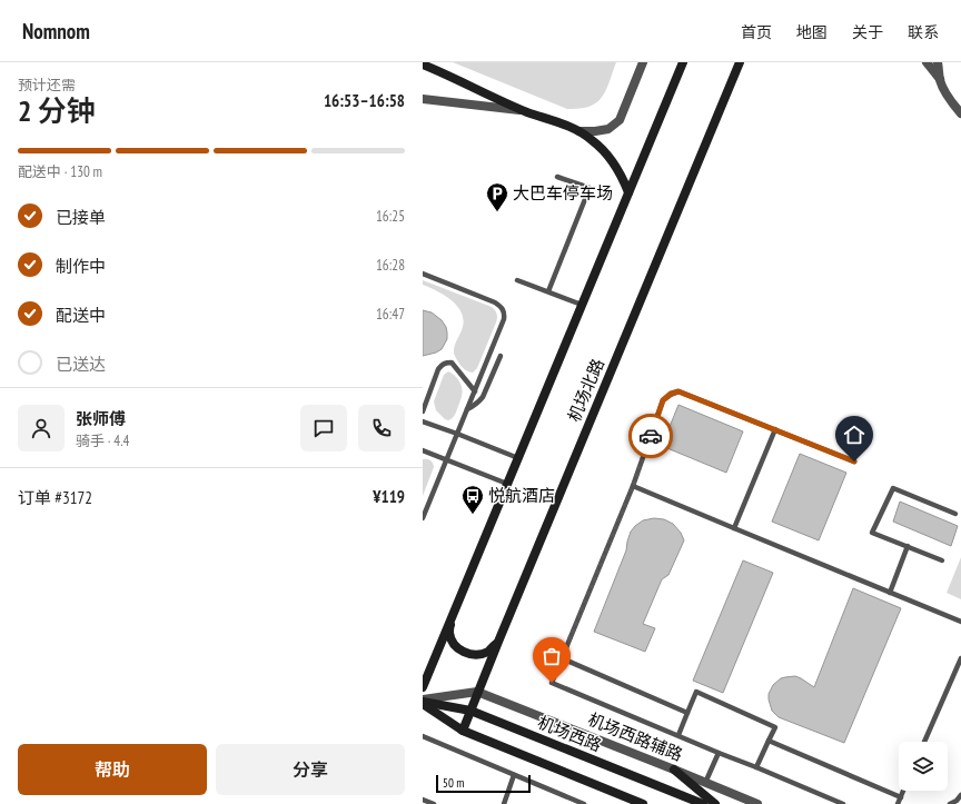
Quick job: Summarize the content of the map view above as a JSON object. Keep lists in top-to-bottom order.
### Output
{
  "streets": {
    "main road": ["机场北路", "机场西路"],
    "street": ["机场西路辅路"]
  },
  "crossings": [
    ["机场北路", "机场西路"],
    ["机场北路", "机场西路辅路"],
    ["机场西路", "机场西路辅路"]
  ],
  "places": {
    "parking": ["大巴车停车场"],
    "bus stop": ["悦航酒店"]
  },
  "scale_bar": "50 m",
  "page": {
    "header": "Nomnom",
    "nav": [
      "首页",
      "地图",
      "关于",
      "联系"
    ],
    "heading": ["2 分钟", "预计还需", "16:53–16:58"],
    "panel": [
      "张师傅",
      "骑手 · 4.4",
      "订单 #3172",
      "¥119"
    ],
    "bar": "配送中 · 130 m",
    "list": [
      ["已接单", "16:25"],
      ["制作中", "16:28"],
      ["配送中", "16:47"],
      "已送达"
    ],
    "buttons": ["帮助", "分享"],
    "scale": "50 m"
  }
}
